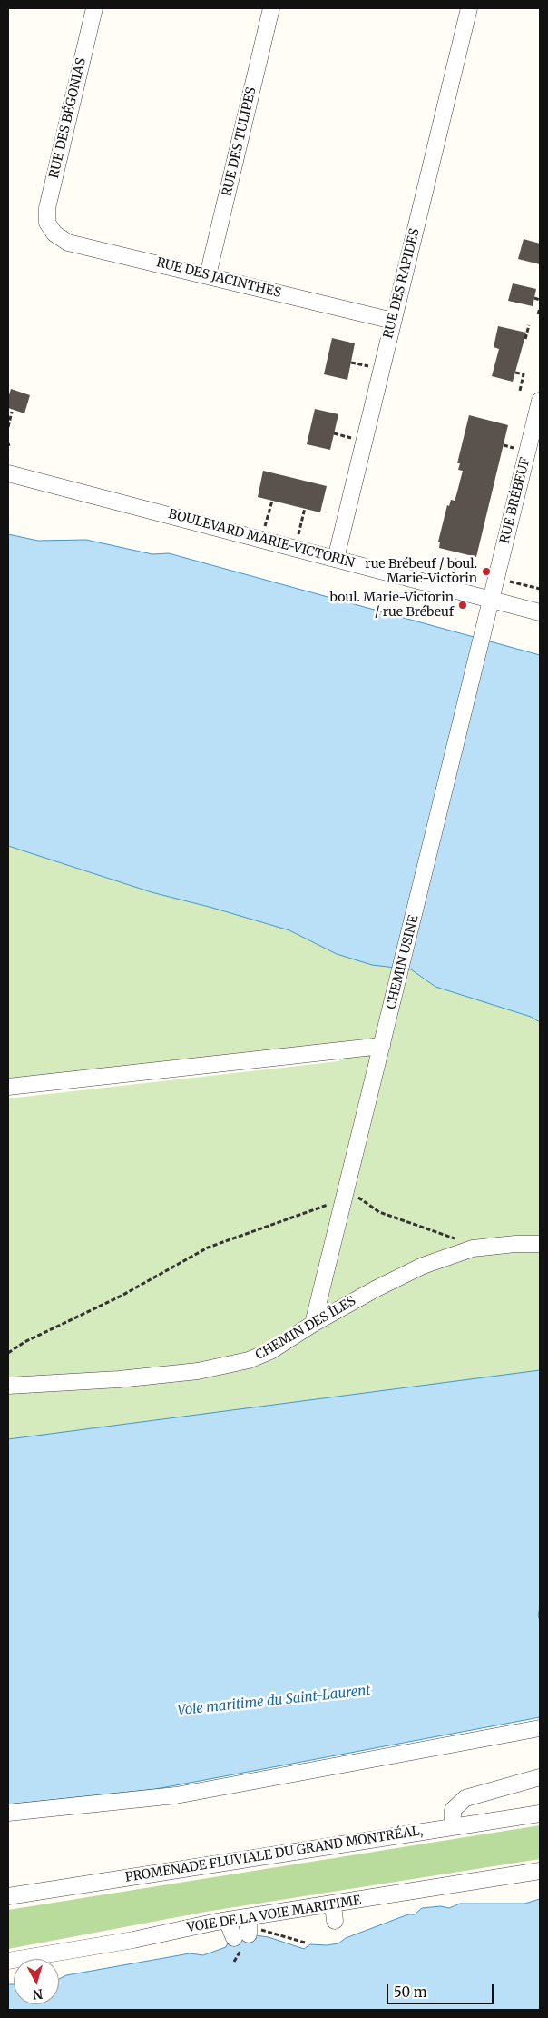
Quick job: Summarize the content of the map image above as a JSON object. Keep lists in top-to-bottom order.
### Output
{
  "streets": {
    "street": [
      "RUE DES BÉGONIAS",
      "RUE DES TULIPES",
      "RUE DES JACINTHES",
      "RUE DES RAPIDES",
      "RUE BRÉBEUF",
      "BOULEVARD MARIE-VICTORIN",
      "CHEMIN USINE",
      "CHEMIN DES ÎLES",
      "PROMENADE FLUVIALE DU GRAND MONTRÉAL,",
      "VOIE DE LA VOIE MARITIME"
    ]
  },
  "crossings": [
    ["RUE DES BÉGONIAS", "RUE DES JACINTHES"],
    ["RUE DES TULIPES", "RUE DES JACINTHES"],
    ["RUE DES JACINTHES", "RUE DES RAPIDES"],
    ["RUE DES RAPIDES", "BOULEVARD MARIE-VICTORIN"],
    ["RUE BRÉBEUF", "BOULEVARD MARIE-VICTORIN"],
    ["RUE BRÉBEUF", "CHEMIN USINE"],
    ["BOULEVARD MARIE-VICTORIN", "CHEMIN USINE"],
    ["CHEMIN USINE", "CHEMIN DES ÎLES"]
  ],
  "water": ["Voie maritime du Saint-Laurent"],
  "places": ["rue Brébeuf / boul. Marie-Victorin", "boul. Marie-Victorin / rue Brébeuf"],
  "scale_bar": "50 m",
  "north": "bottom"
}
